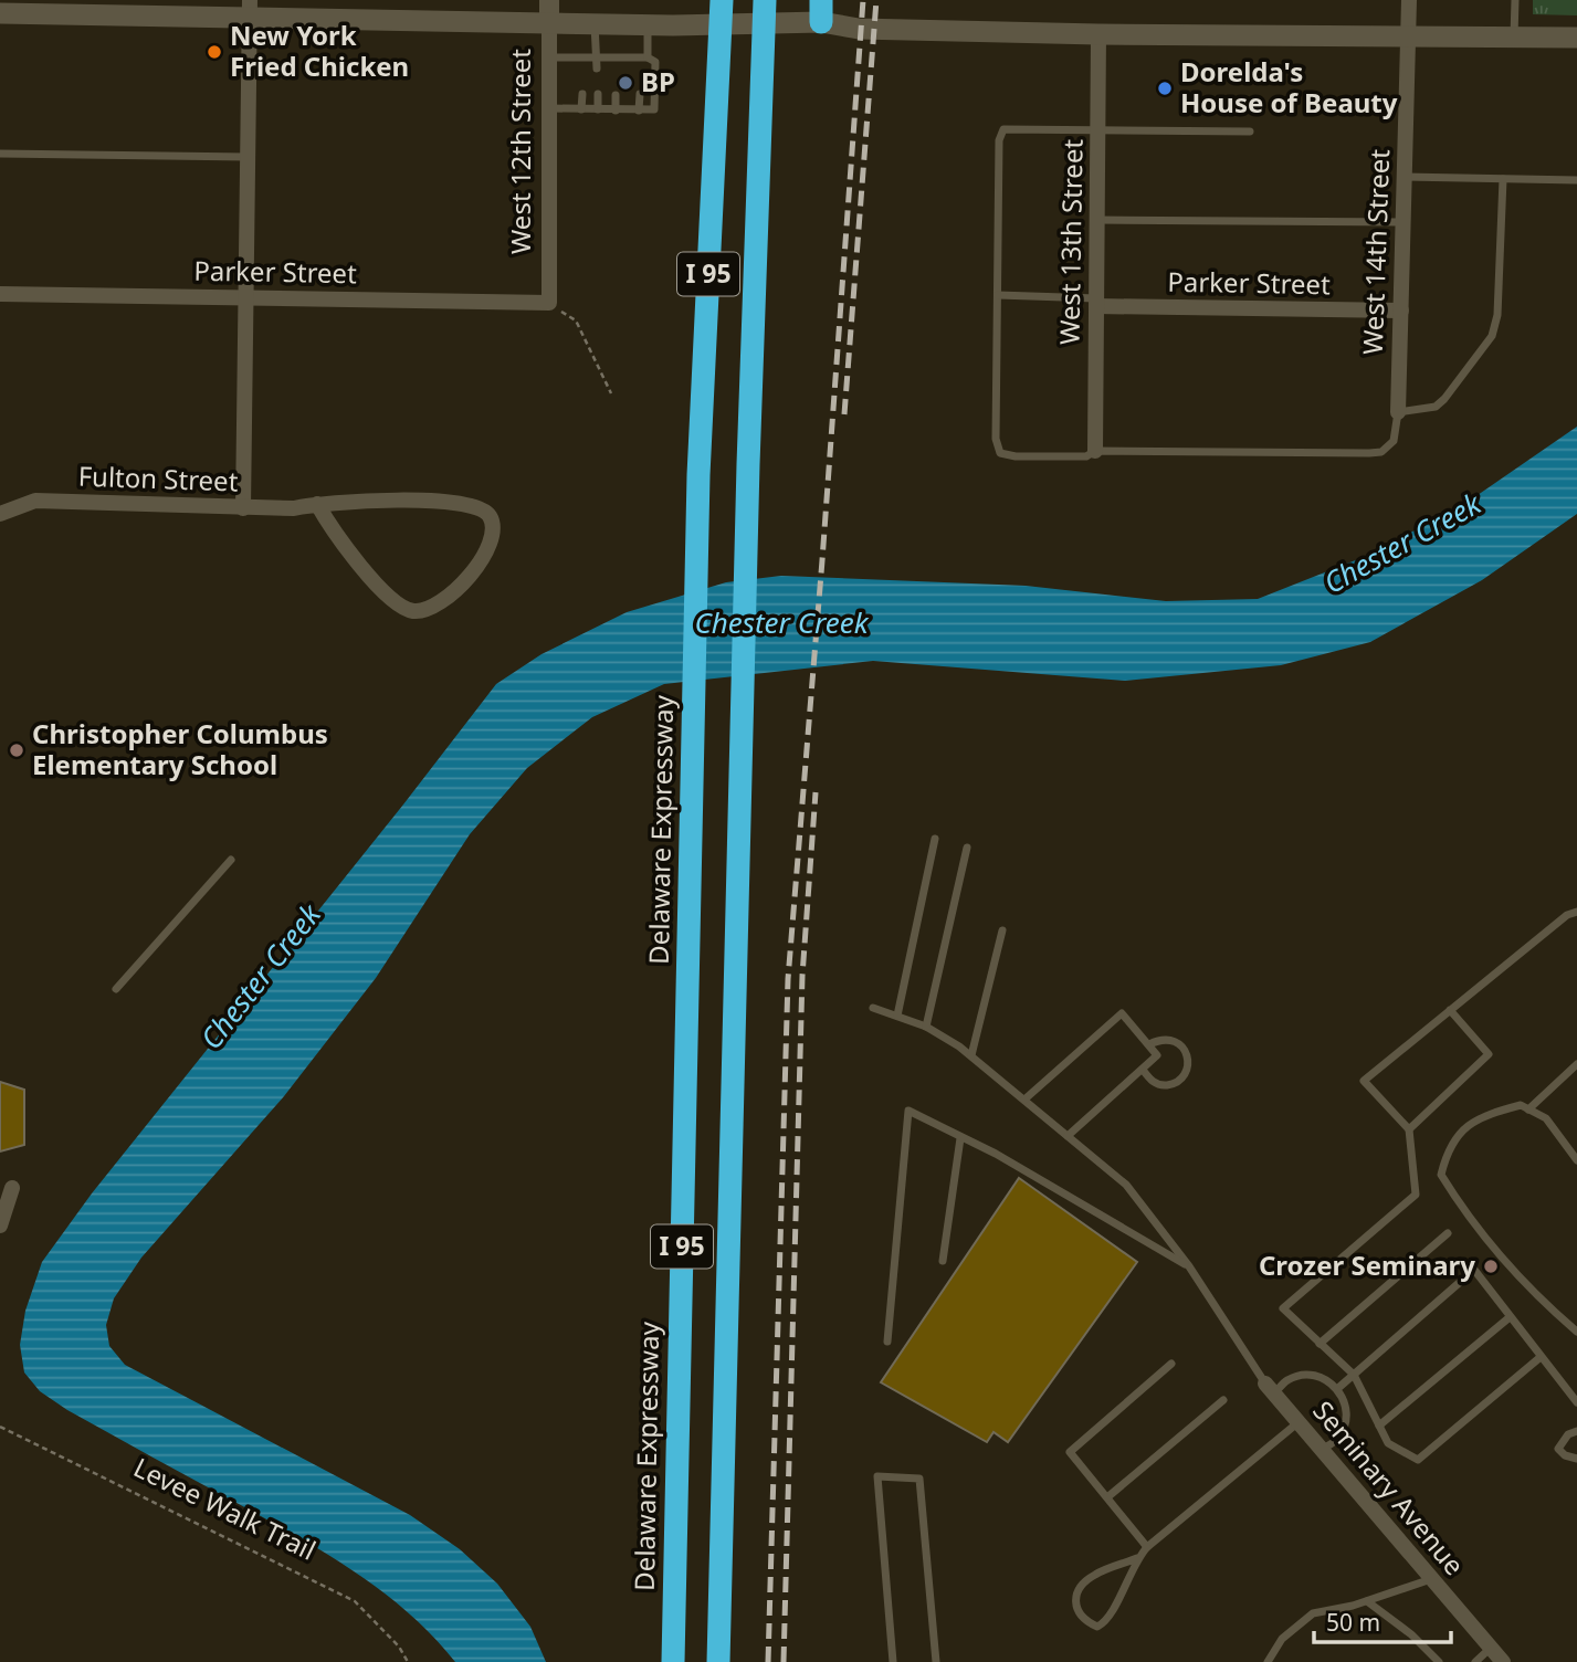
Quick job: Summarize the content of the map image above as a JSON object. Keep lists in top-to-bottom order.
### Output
{
  "streets": {
    "highway": ["I 95", "Delaware Expressway"],
    "street": [
      "West 12th Street",
      "West 13th Street",
      "West 14th Street",
      "Parker Street",
      "Fulton Street",
      "Seminary Avenue"
    ],
    "path": ["Levee Walk Trail"]
  },
  "crossings": [
    ["West 12th Street", "Parker Street"],
    ["West 13th Street", "Parker Street"],
    ["West 14th Street", "Parker Street"]
  ],
  "water": ["Chester Creek"],
  "places": [
    "New York Fried Chicken",
    "BP",
    "Dorelda's House of Beauty",
    "Christopher Columbus Elementary School",
    "Crozer Seminary"
  ],
  "scale_bar": "50 m"
}
